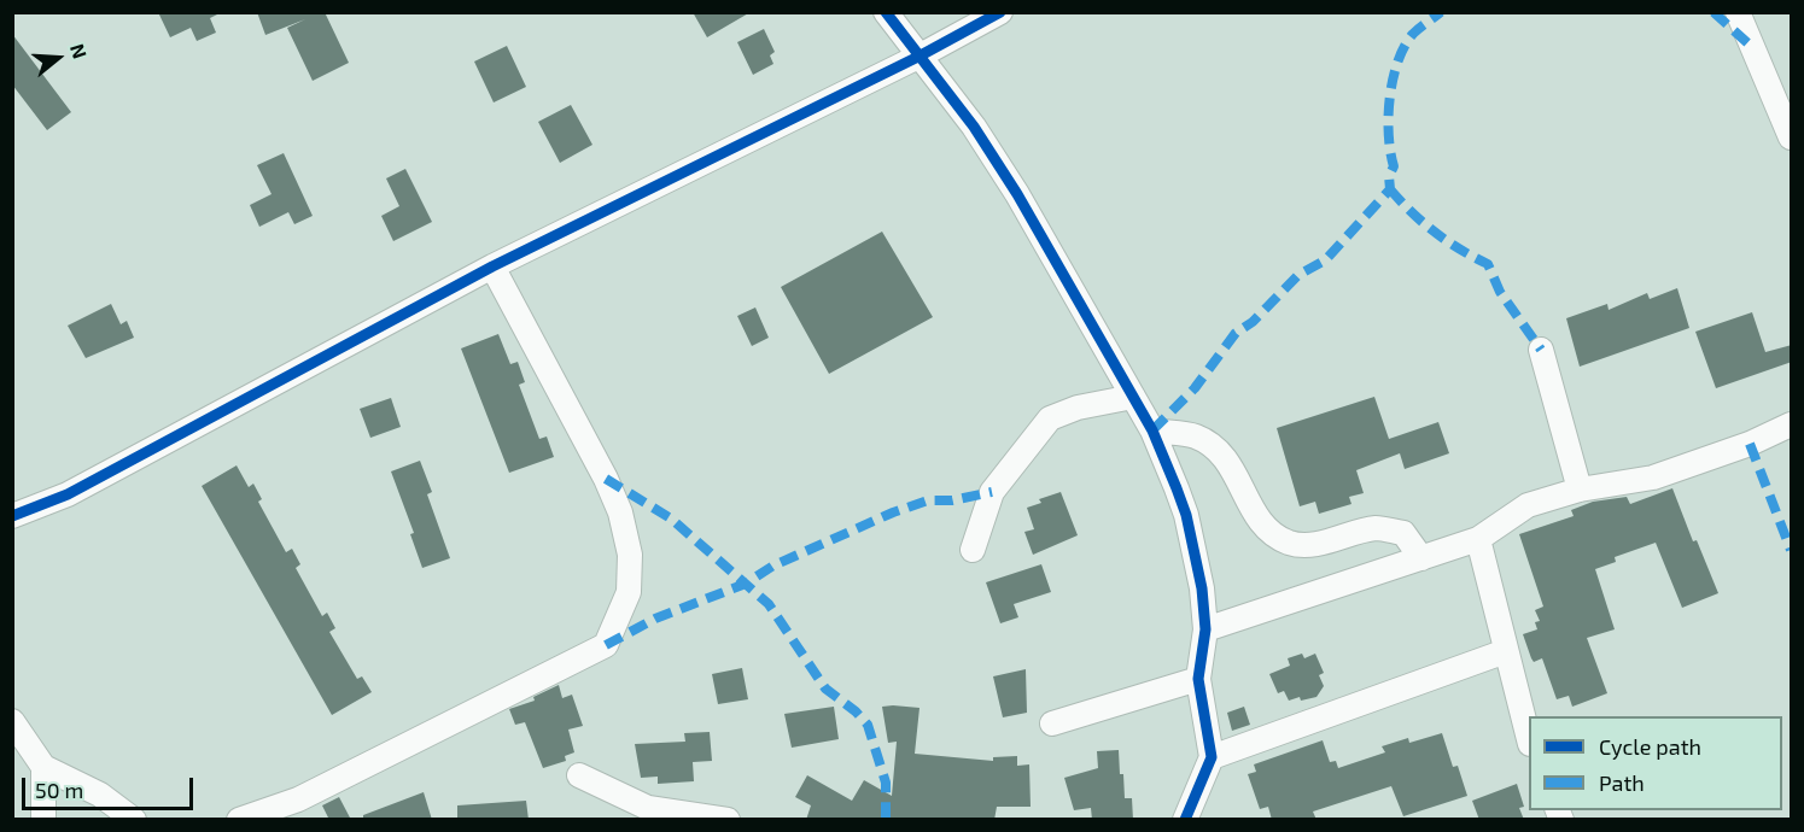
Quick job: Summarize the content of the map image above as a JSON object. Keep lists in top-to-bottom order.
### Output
{
  "legend": ["Cycle path", "Path"],
  "scale_bar": "50 m",
  "north": "right"
}
